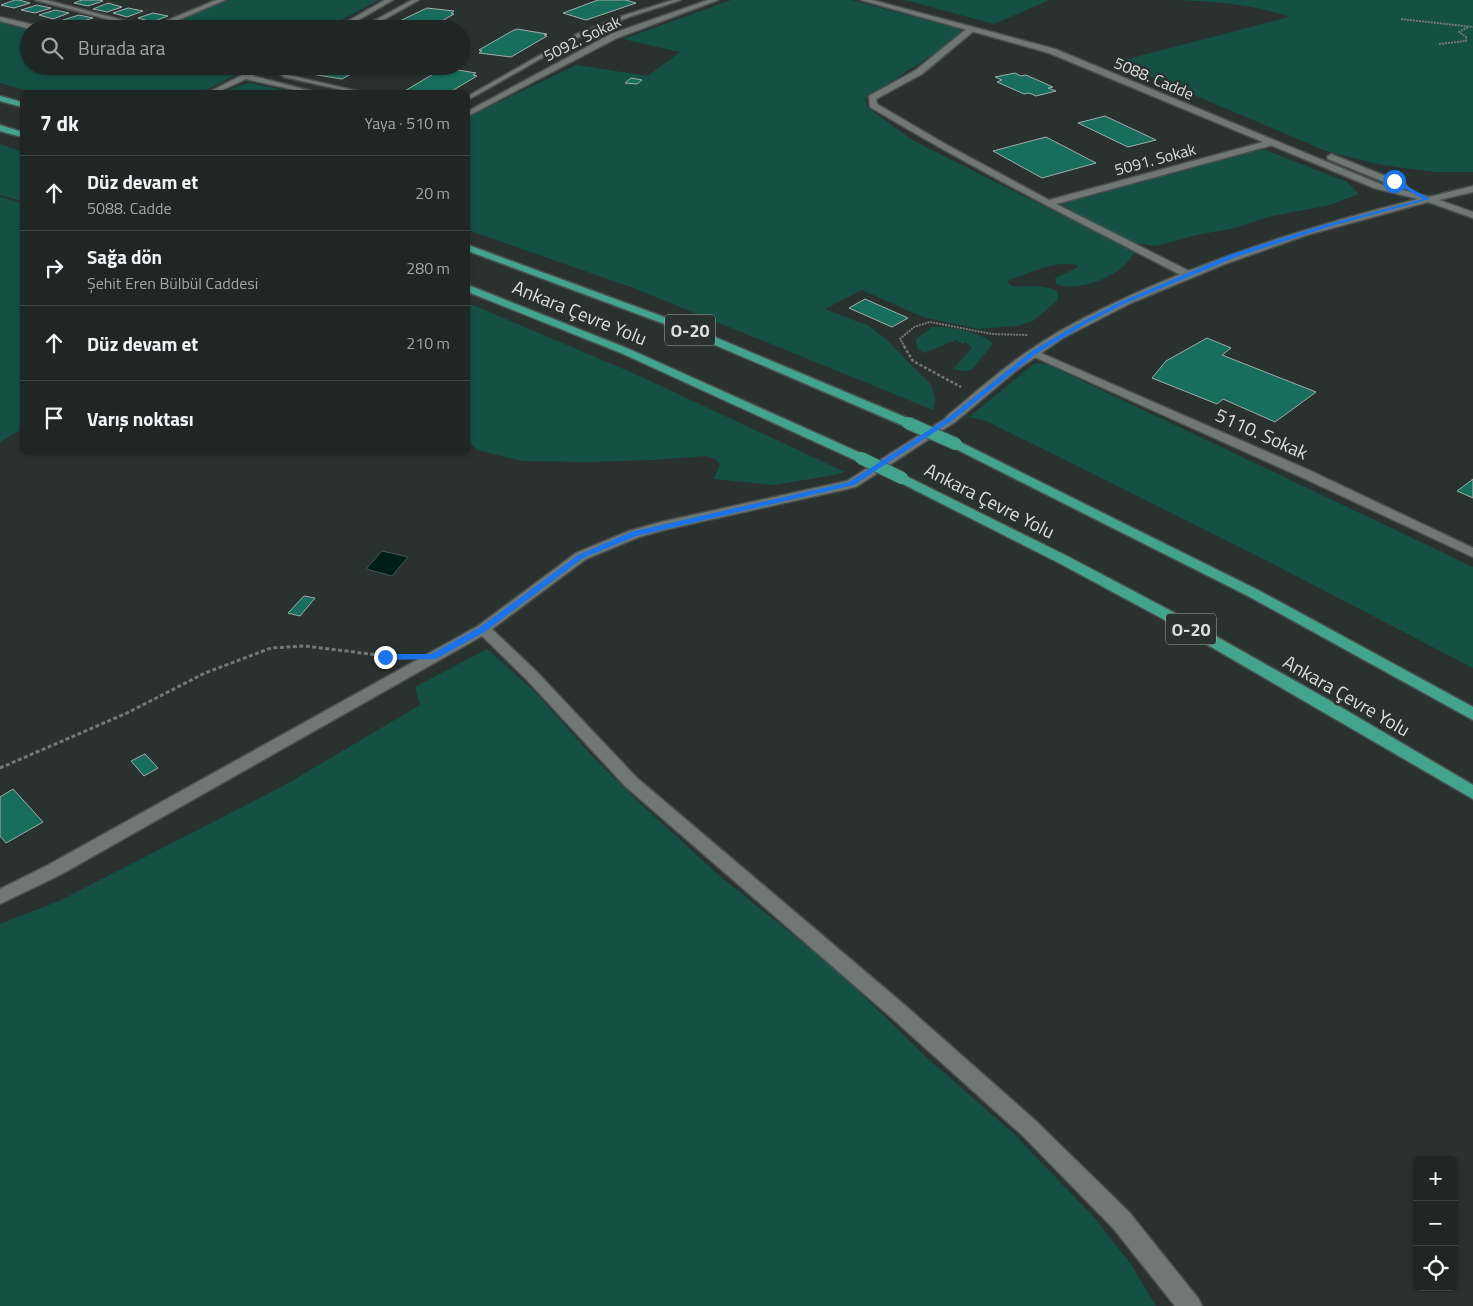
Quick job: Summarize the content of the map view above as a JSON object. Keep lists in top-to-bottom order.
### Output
{
  "streets": {
    "highway": ["Ankara Çevre Yolu", "O-20"],
    "street": [
      "5092. Sokak",
      "5088. Cadde",
      "5091. Sokak",
      "5110. Sokak"
    ]
  },
  "crossings": [
    ["5088. Cadde", "5091. Sokak"]
  ],
  "page": {
    "search": "Burada ara",
    "heading": ["7 dk", "Yaya · 510 m"],
    "list": [
      ["Düz devam et", "5088. Cadde", "20 m"],
      ["Sağa dön", "Şehit Eren Bülbül Caddesi", "280 m"],
      ["Düz devam et", "210 m"],
      "Varış noktası"
    ],
    "map_buttons": ["+", "−"]
  }
}
